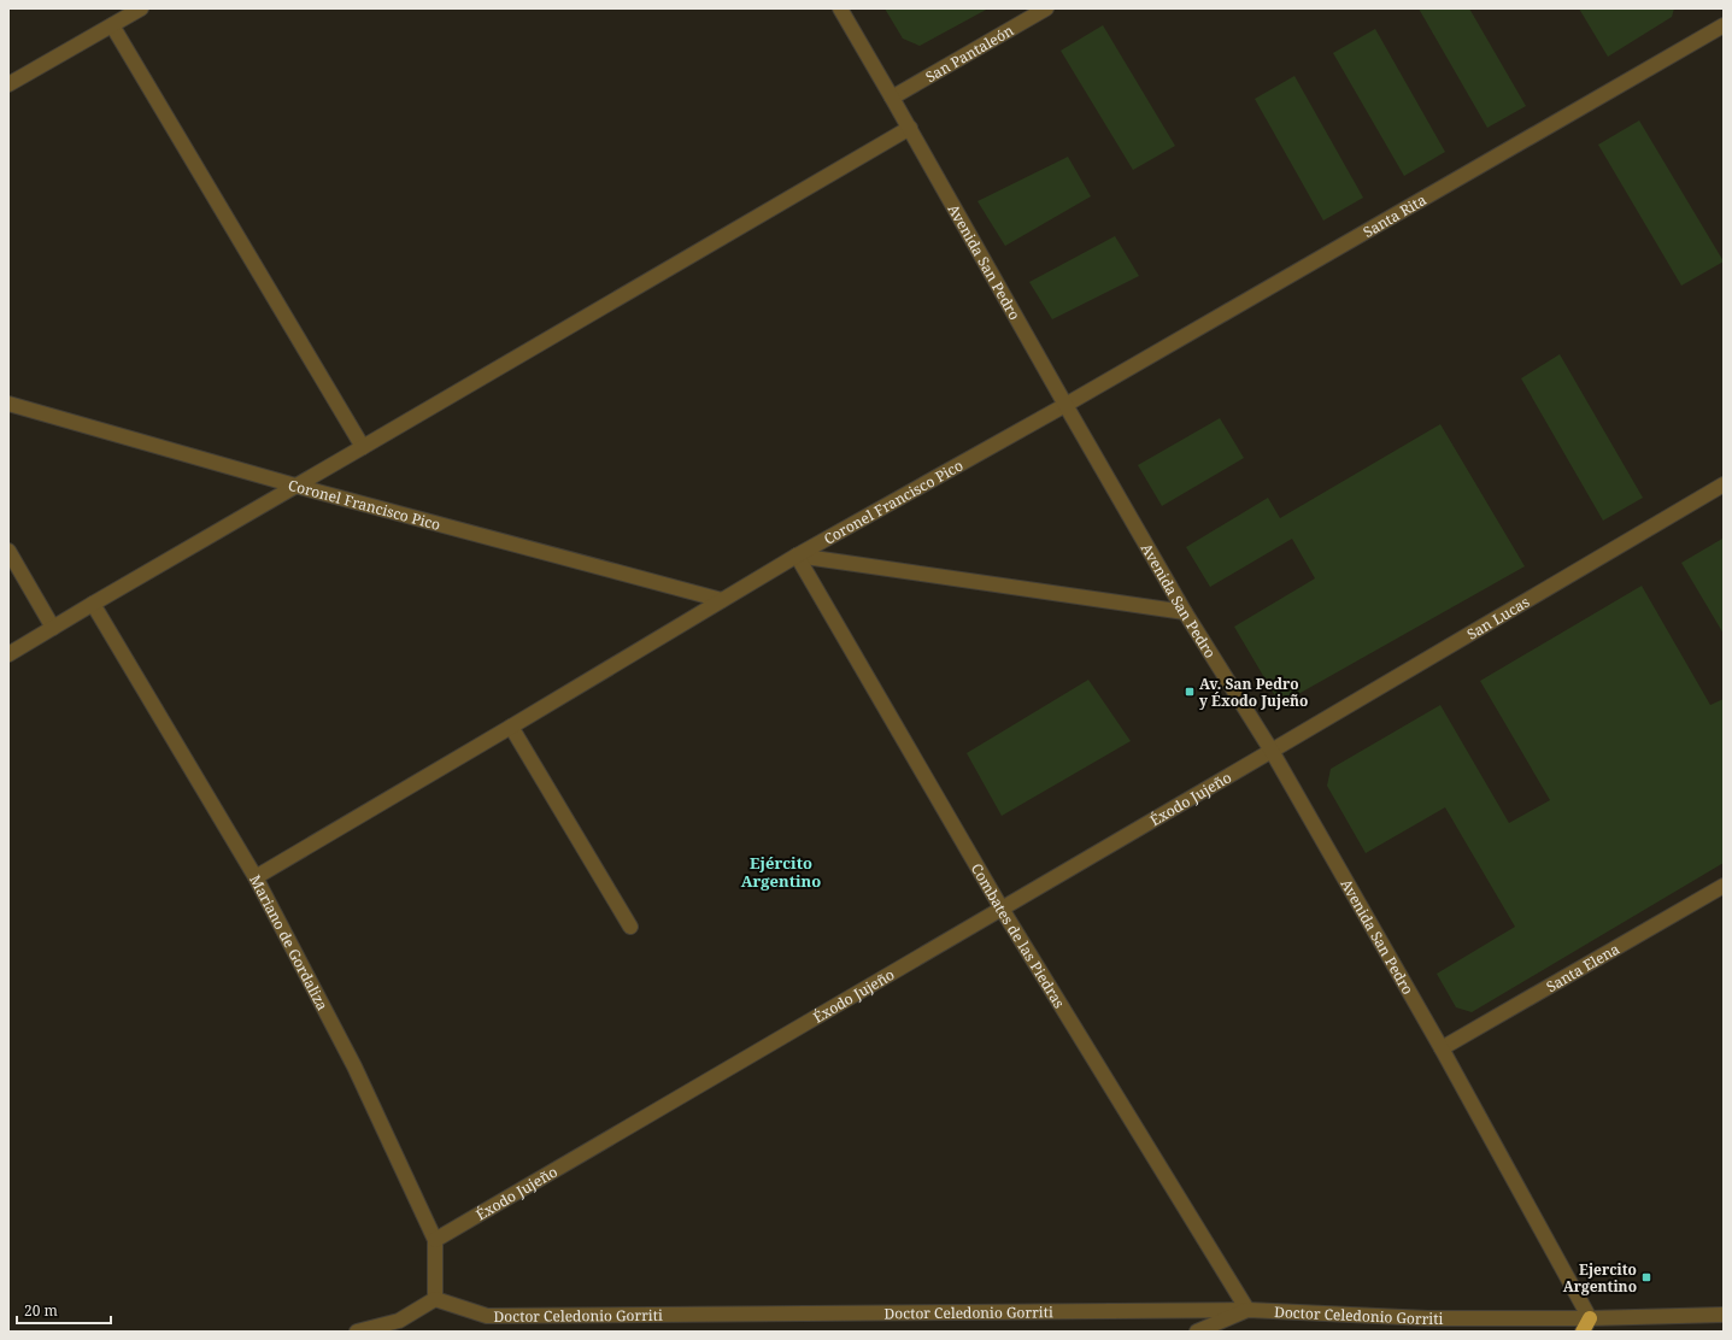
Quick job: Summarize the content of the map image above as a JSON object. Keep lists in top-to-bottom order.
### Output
{
  "streets": {
    "street": [
      "San Pantaleón",
      "Santa Rita",
      "Avenida San Pedro",
      "Coronel Francisco Pico",
      "San Lucas",
      "Éxodo Jujeño",
      "Combates de las Piedras",
      "Mariano de Gordaliza",
      "Santa Elena",
      "Doctor Celedonio Gorriti"
    ]
  },
  "crossings": [
    ["San Pantaleón", "Avenida San Pedro"],
    ["Santa Rita", "Avenida San Pedro"],
    ["Santa Rita", "Coronel Francisco Pico"],
    ["Avenida San Pedro", "Coronel Francisco Pico"],
    ["Avenida San Pedro", "San Lucas"],
    ["Avenida San Pedro", "Éxodo Jujeño"],
    ["Avenida San Pedro", "Santa Elena"],
    ["Avenida San Pedro", "Doctor Celedonio Gorriti"],
    ["Coronel Francisco Pico", "Combates de las Piedras"],
    ["Coronel Francisco Pico", "Mariano de Gordaliza"],
    ["San Lucas", "Éxodo Jujeño"],
    ["Éxodo Jujeño", "Combates de las Piedras"],
    ["Éxodo Jujeño", "Mariano de Gordaliza"],
    ["Combates de las Piedras", "Doctor Celedonio Gorriti"],
    ["Mariano de Gordaliza", "Doctor Celedonio Gorriti"]
  ],
  "districts": ["Ejército Argentino"],
  "places": {
    "transit": ["Av. San Pedro y Éxodo Jujeño", "Ejercito Argentino"]
  },
  "scale_bar": "20 m"
}
